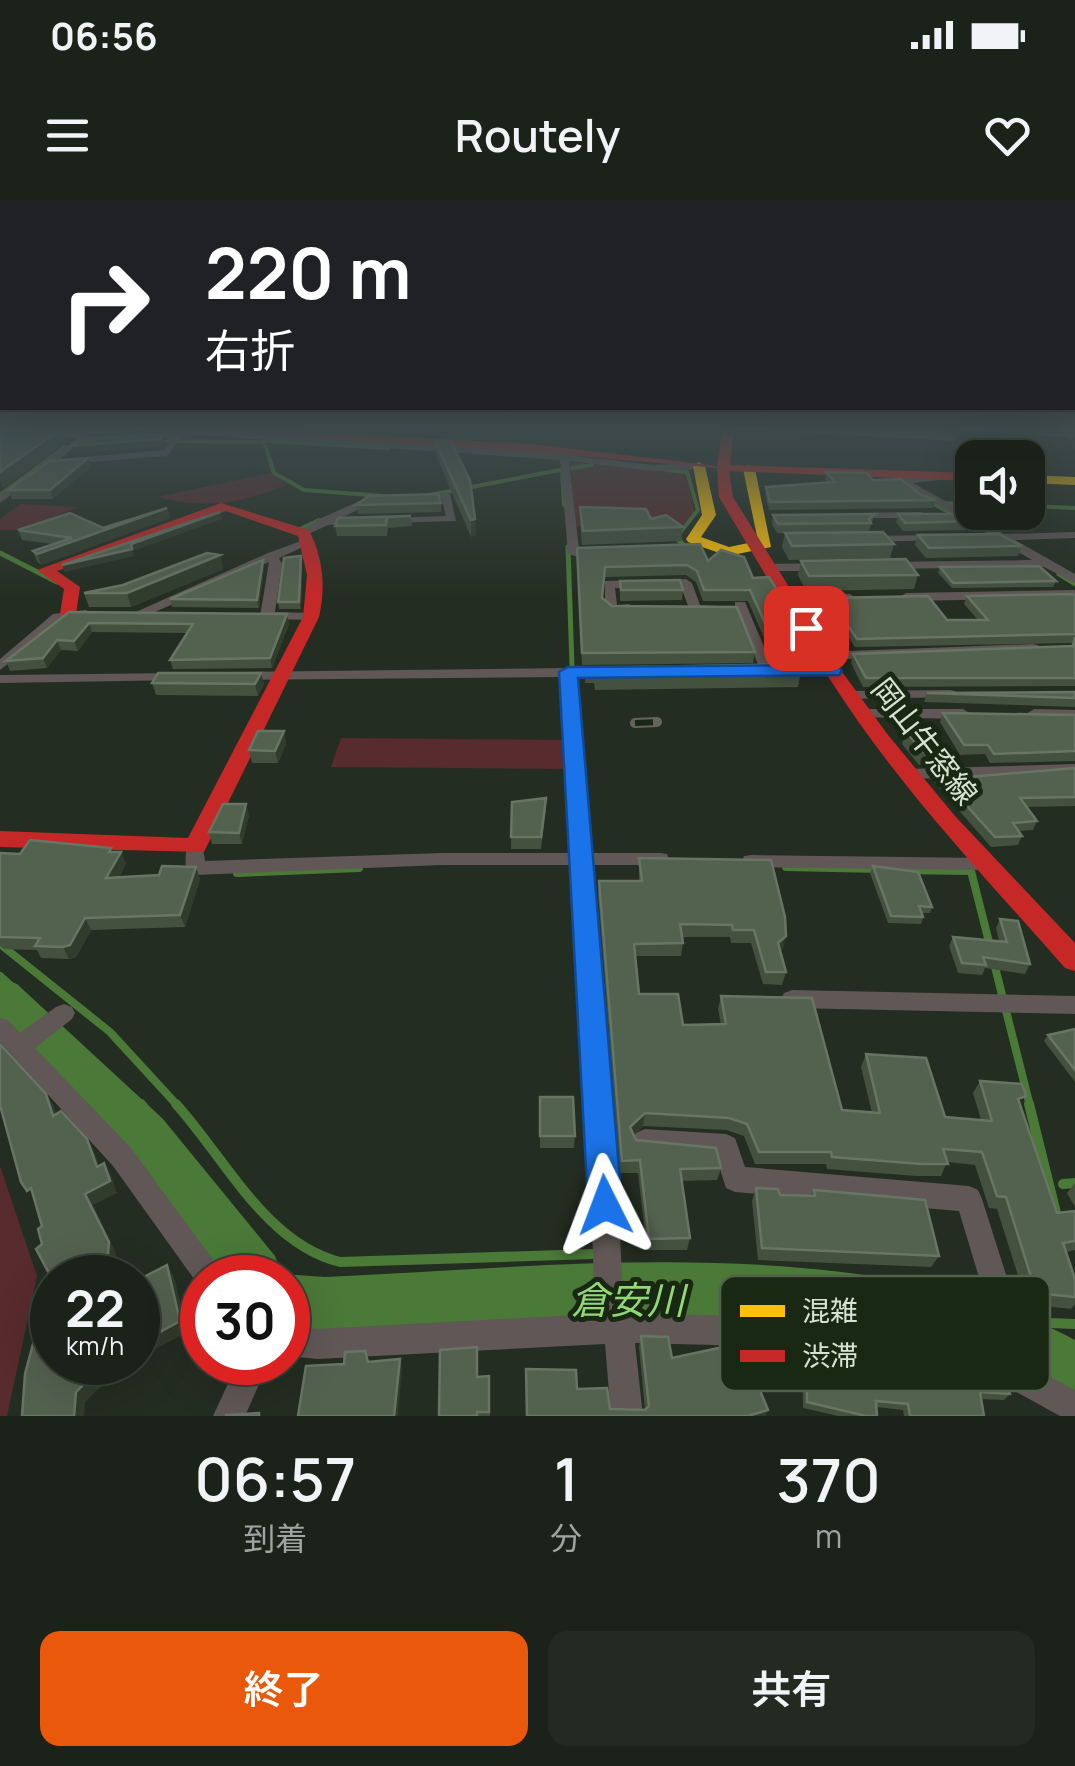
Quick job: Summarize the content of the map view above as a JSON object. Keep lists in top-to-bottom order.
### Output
{
  "streets": {
    "street": ["岡山牛窓線"]
  },
  "water": ["倉安川"],
  "legend": ["混雑", "渋滞"],
  "page": {
    "status": "06:56",
    "header": "Routely",
    "turn": ["220 m", "右折"],
    "speed": "22 km/h",
    "limit": "30",
    "eta": [
      "06:57",
      "到着",
      "1",
      "分",
      "370",
      "m"
    ],
    "buttons": ["終了", "共有"]
  }
}
